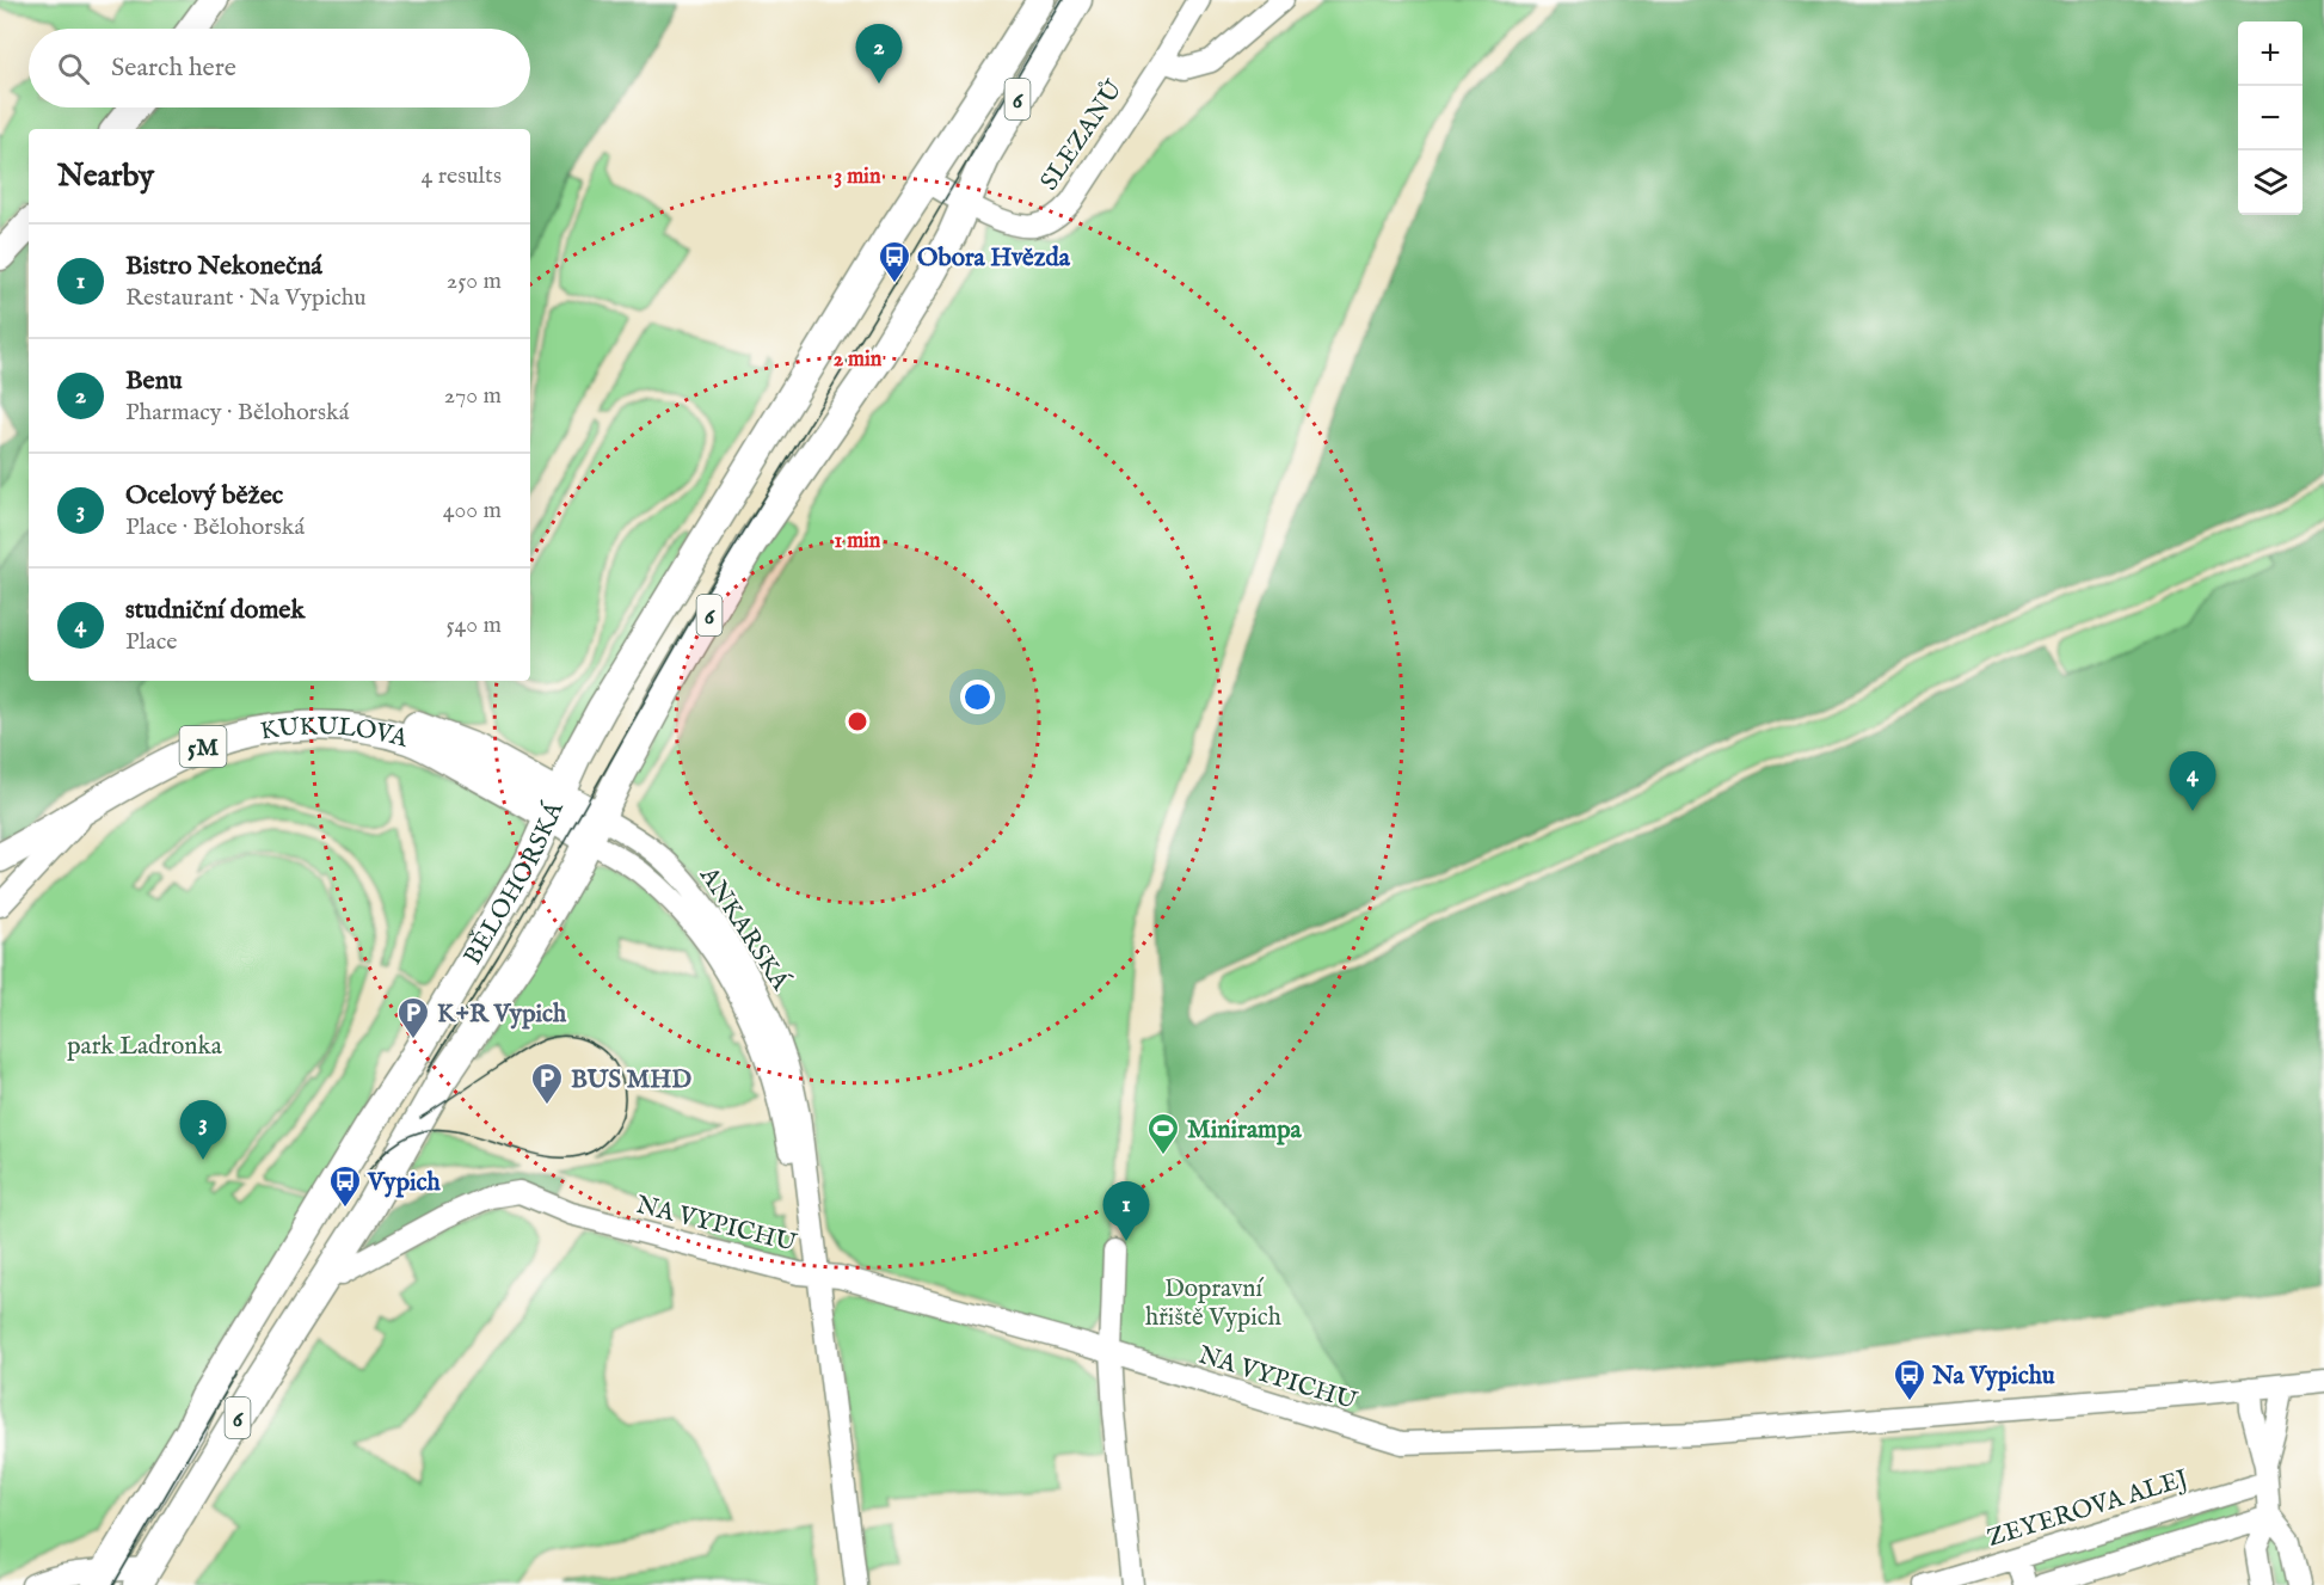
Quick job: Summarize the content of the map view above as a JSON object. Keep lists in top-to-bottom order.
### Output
{
  "streets": {
    "main road": [
      "6",
      "KUKULOVA",
      "5M",
      "BĚLOHORSKÁ"
    ],
    "street": [
      "SLEZANŮ",
      "ANKARSKÁ",
      "NA VYPICHU",
      "ZEYEROVA ALEJ"
    ]
  },
  "crossings": [
    ["SLEZANŮ", "BĚLOHORSKÁ"],
    ["KUKULOVA", "5M"],
    ["KUKULOVA", "BĚLOHORSKÁ"],
    ["5M", "BĚLOHORSKÁ"],
    ["5M", "ANKARSKÁ"],
    ["BĚLOHORSKÁ", "ANKARSKÁ"],
    ["BĚLOHORSKÁ", "NA VYPICHU"],
    ["ANKARSKÁ", "NA VYPICHU"]
  ],
  "parks": ["park Ladronka", "Dopravní hřiště Vypich"],
  "places": {
    "bus stop": ["Obora Hvězda", "Vypich", "Na Vypichu"],
    "parking": ["K+R Vypich", "BUS MHD"],
    "sports": ["Minirampa"]
  },
  "page": {
    "map_buttons": ["+", "−"],
    "pins": [
      "2",
      "4",
      "3",
      "1"
    ],
    "search": "Search here",
    "heading": ["Nearby", "4 results"],
    "list": [
      {
        "mark": "1",
        "name": "Bistro Nekonečná",
        "note": "Restaurant · Na Vypichu",
        "value": "250 m"
      },
      {
        "mark": "2",
        "name": "Benu",
        "note": "Pharmacy · Bělohorská",
        "value": "270 m"
      },
      {
        "mark": "3",
        "name": "Ocelový běžec",
        "note": "Place · Bělohorská",
        "value": "400 m"
      },
      {
        "mark": "4",
        "name": "studniční domek",
        "note": "Place",
        "value": "540 m"
      }
    ]
  },
  "rings": ["3 min", "2 min", "1 min"]
}
